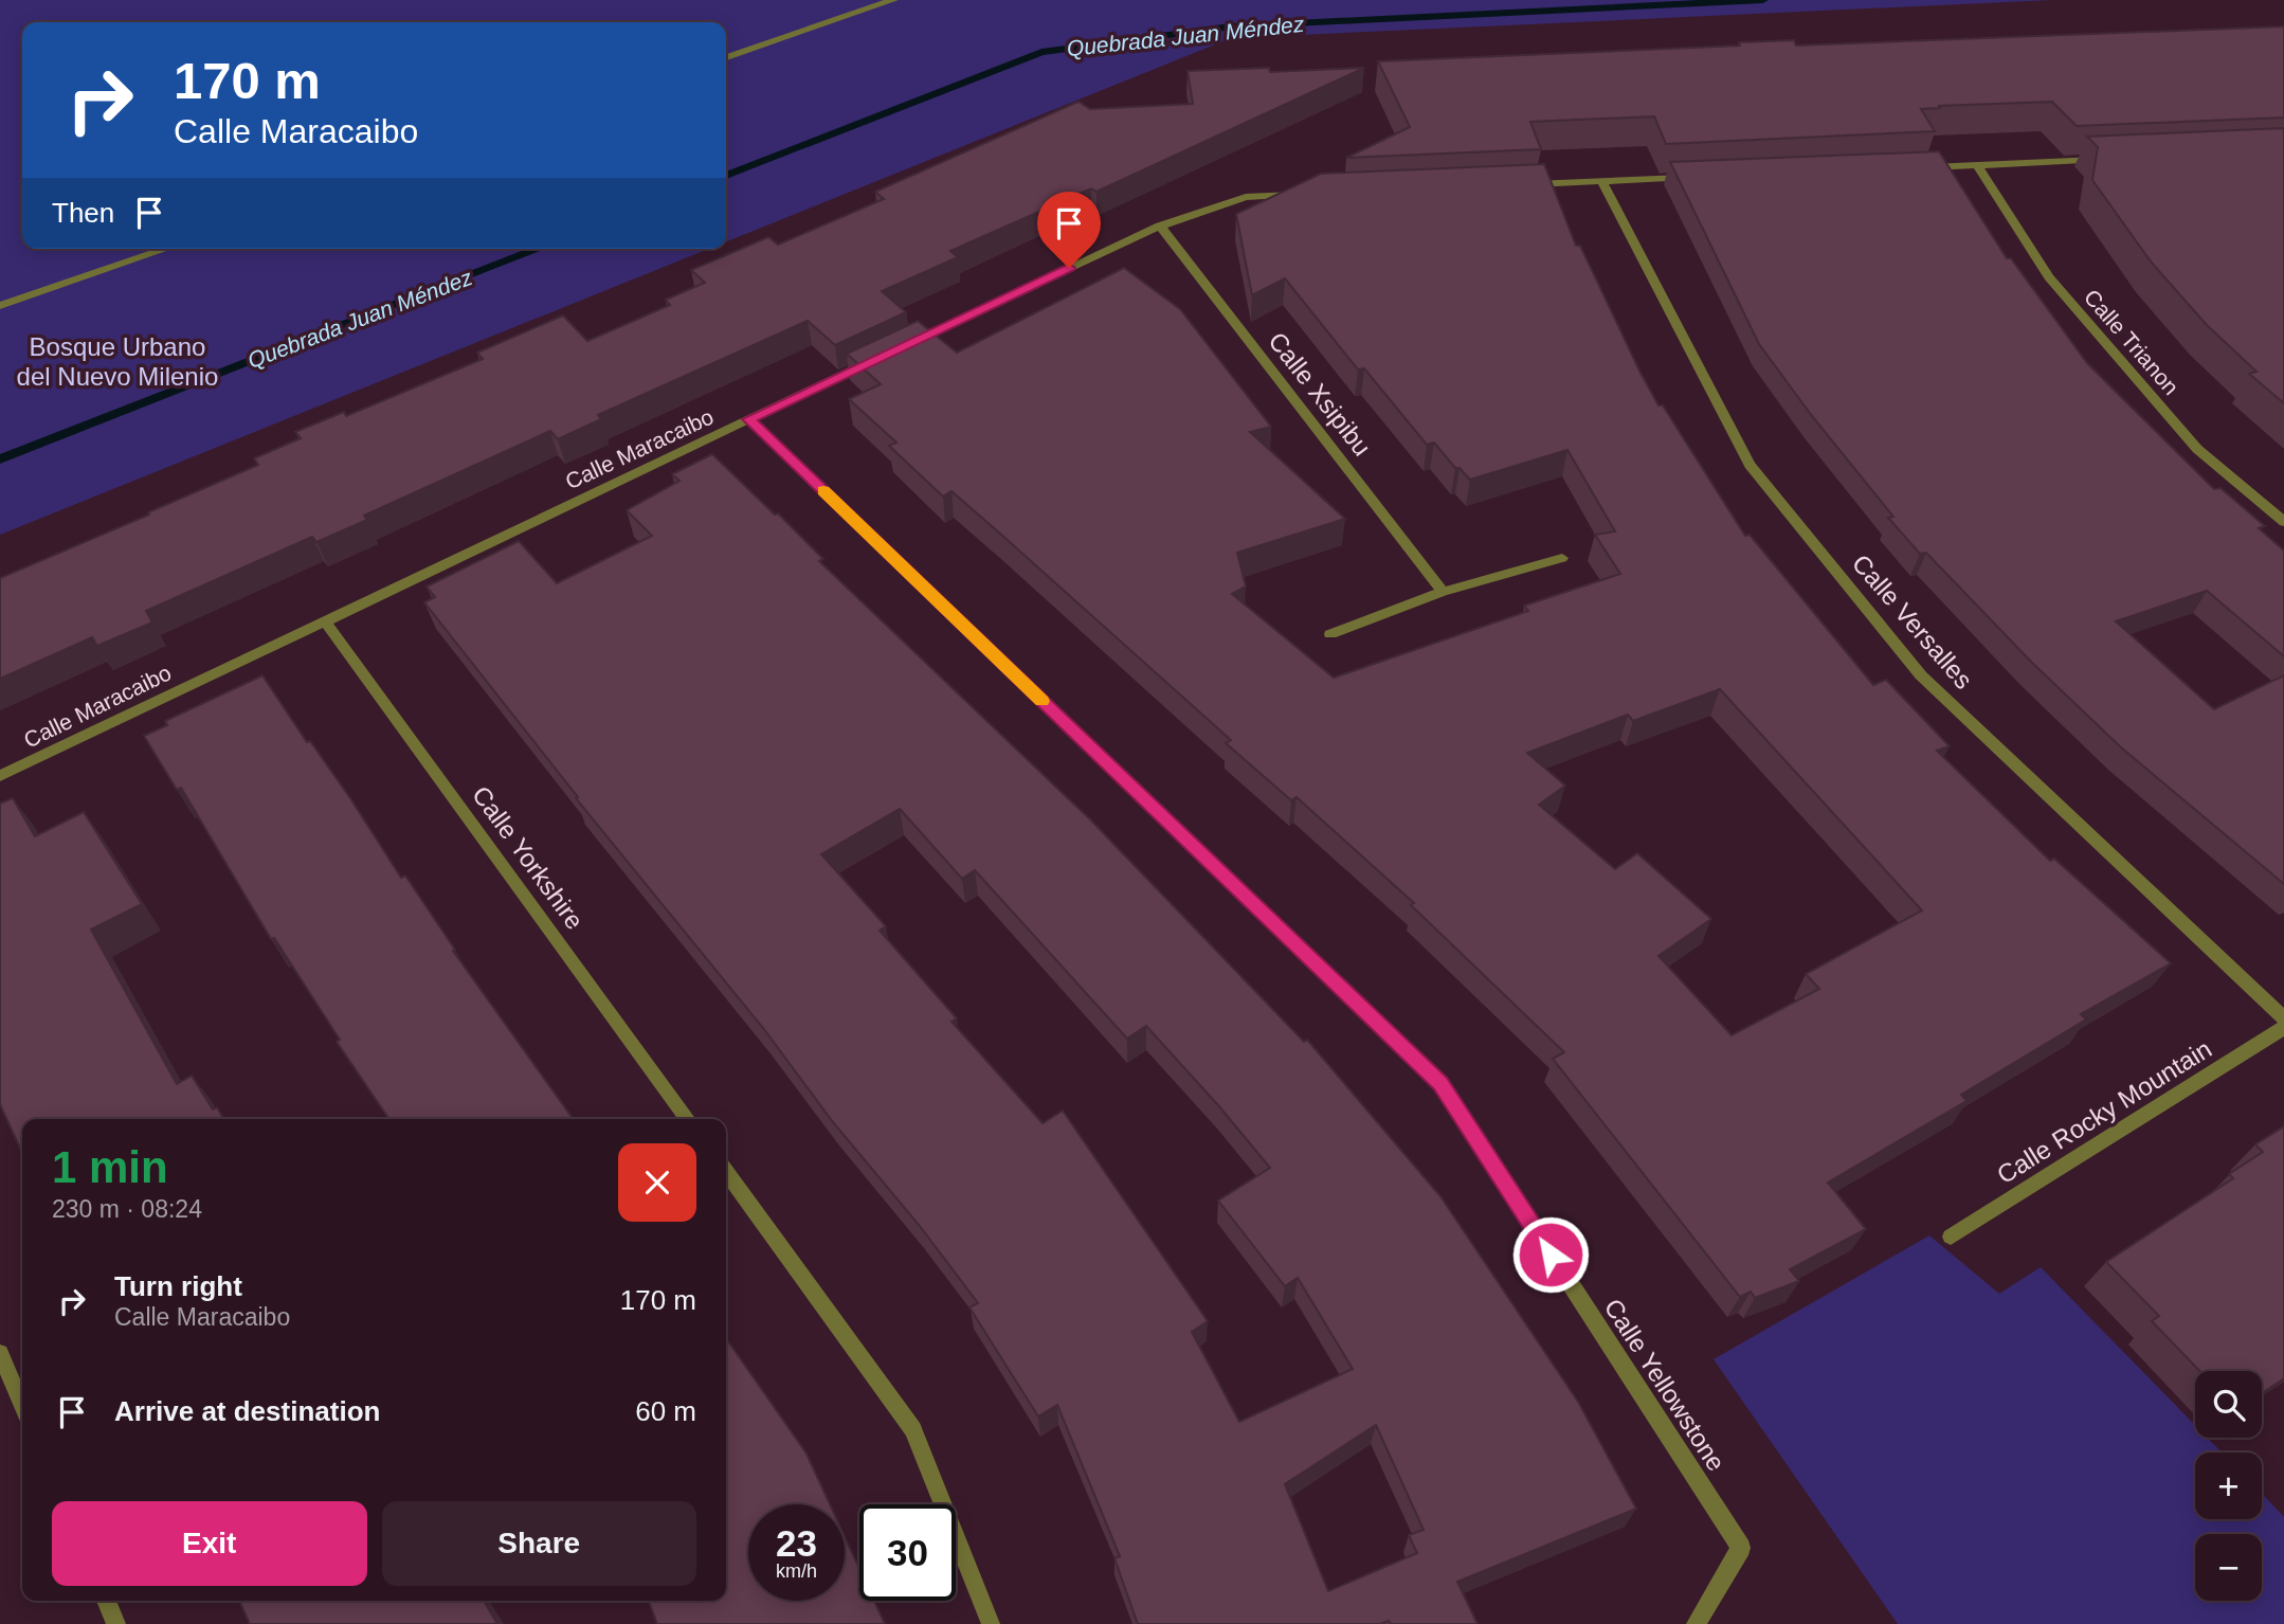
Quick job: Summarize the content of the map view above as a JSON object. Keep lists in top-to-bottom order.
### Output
{
  "streets": {
    "street": [
      "Calle Trianon",
      "Calle Xsipibu",
      "Calle Maracaibo",
      "Calle Versalles",
      "Calle Yorkshire",
      "Calle Rocky Mountain",
      "Calle Yellowstone"
    ]
  },
  "crossings": [
    ["Calle Maracaibo", "Calle Yorkshire"],
    ["Calle Maracaibo", "Calle Yellowstone"]
  ],
  "water": ["Quebrada Juan Méndez"],
  "parks": ["Bosque Urbano del Nuevo Milenio"],
  "page": {
    "turn": ["170 m", "Calle Maracaibo"],
    "then": "Then",
    "heading": ["1 min", "230 m · 08:24"],
    "list": [
      {
        "name": "Turn right",
        "note": "Calle Maracaibo",
        "value": "170 m"
      },
      {
        "name": "Arrive at destination",
        "value": "60 m"
      }
    ],
    "map_buttons": ["+", "−"],
    "buttons": ["Exit", "Share"],
    "speed": "23 km/h",
    "limit": "30"
  }
}
